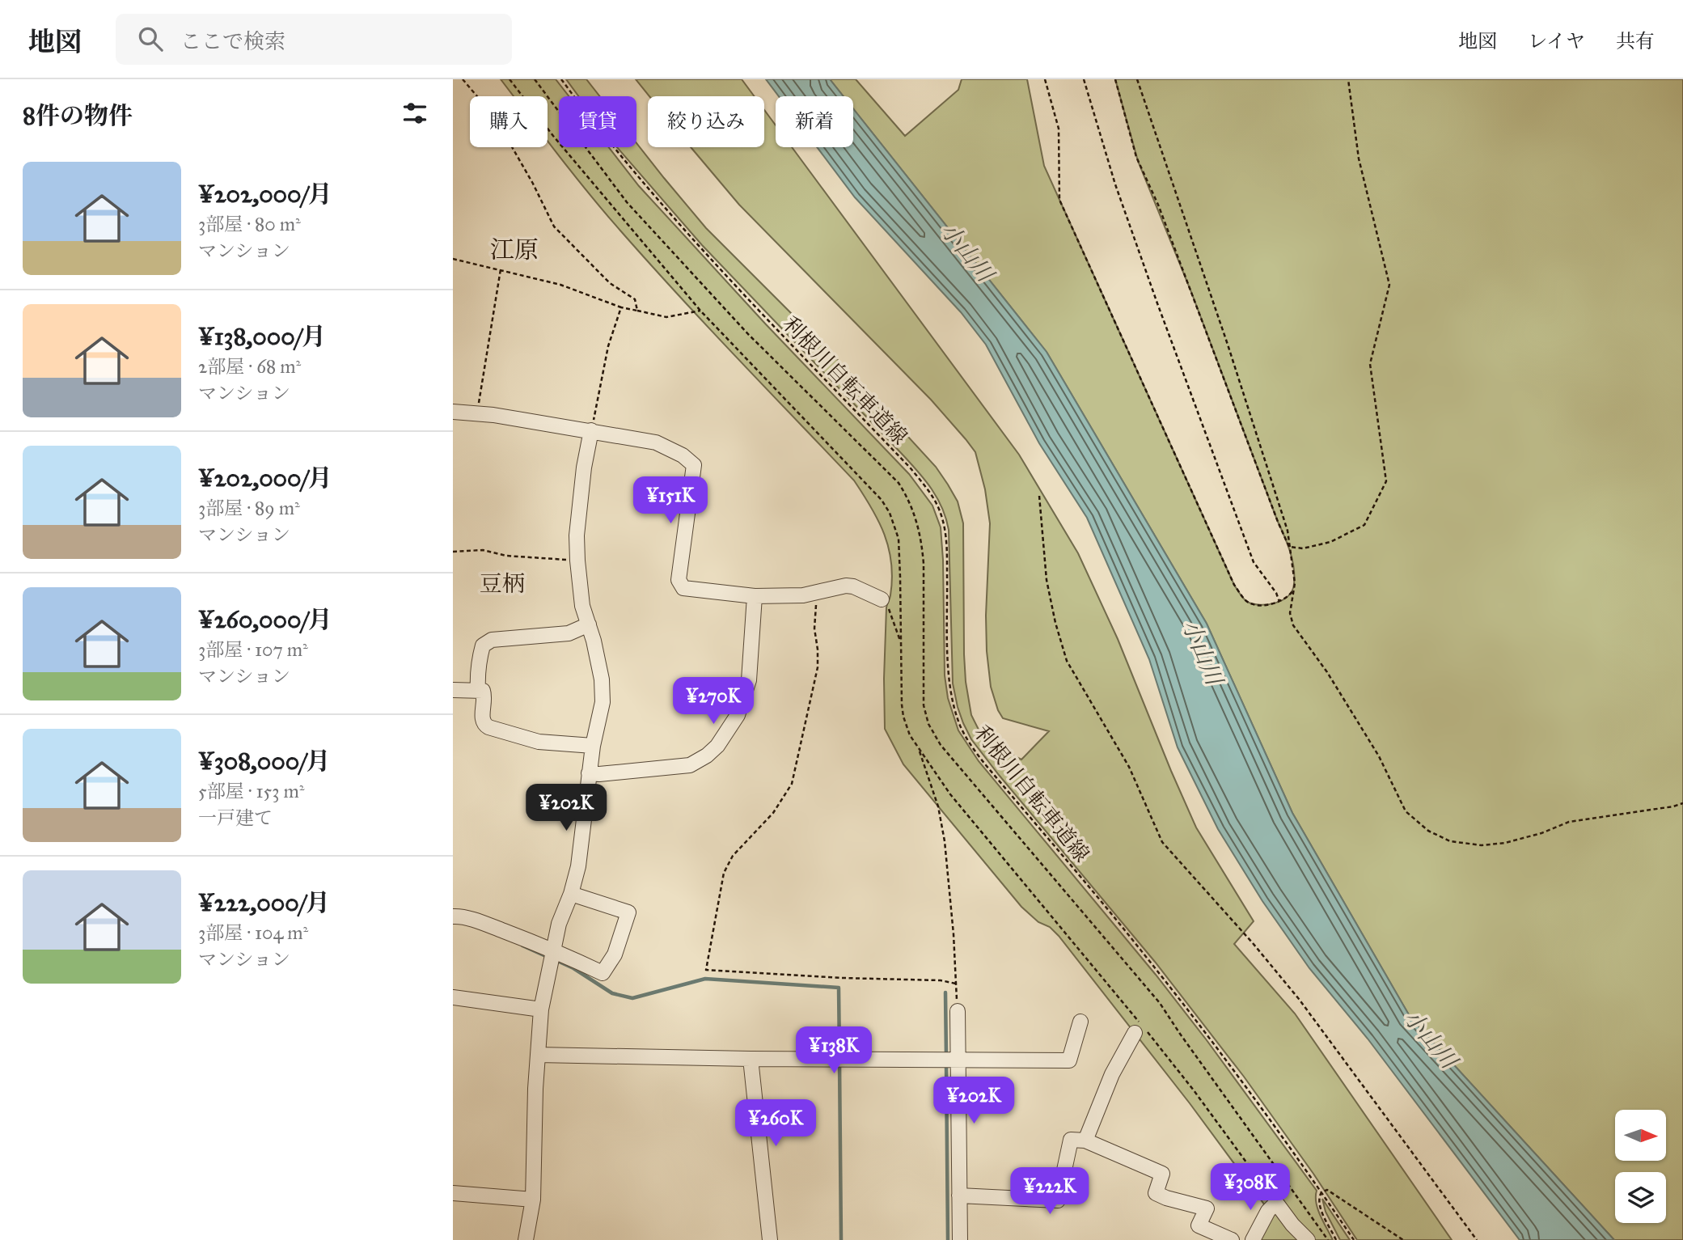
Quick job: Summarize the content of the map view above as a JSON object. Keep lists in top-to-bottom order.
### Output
{
  "streets": {
    "path": ["利根川自転車道線"]
  },
  "districts": ["江原", "豆柄"],
  "water": ["小山川"],
  "north": "right",
  "page": {
    "header": "地図",
    "search": "ここで検索",
    "nav": ["地図", "レイヤ", "共有"],
    "heading": "8件の物件",
    "chip": [
      "購入",
      "賃貸",
      "絞り込み",
      "新着"
    ],
    "list": [
      {
        "name": "¥202,000/月",
        "note": "3部屋 · 80 m² · マンション"
      },
      {
        "name": "¥138,000/月",
        "note": "2部屋 · 68 m² · マンション"
      },
      {
        "name": "¥202,000/月",
        "note": "3部屋 · 89 m² · マンション"
      },
      {
        "name": "¥260,000/月",
        "note": "3部屋 · 107 m² · マンション"
      },
      {
        "name": "¥308,000/月",
        "note": "5部屋 · 153 m² · 一戸建て"
      },
      {
        "name": "¥222,000/月",
        "note": "3部屋 · 104 m² · マンション"
      }
    ],
    "price": [
      "¥151K",
      "¥270K",
      "¥202K",
      "¥138K",
      "¥202K",
      "¥260K",
      "¥308K",
      "¥222K"
    ]
  }
}
